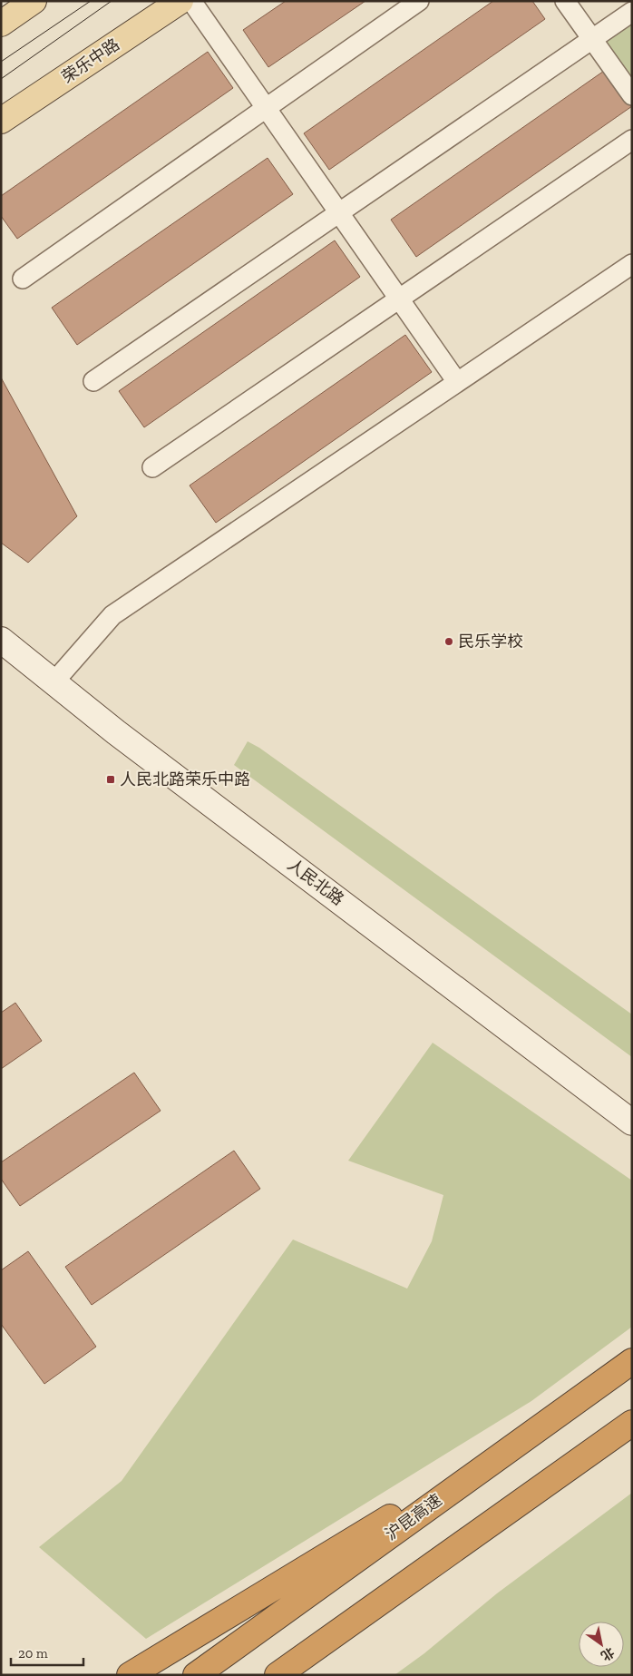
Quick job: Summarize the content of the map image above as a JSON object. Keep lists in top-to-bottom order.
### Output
{
  "streets": {
    "highway": ["沪昆高速"],
    "main road": ["荣乐中路", "人民北路"]
  },
  "places": {
    "other": ["民乐学校"],
    "transit": ["人民北路荣乐中路"]
  },
  "scale_bar": "20 m",
  "north": "bottom right"
}
